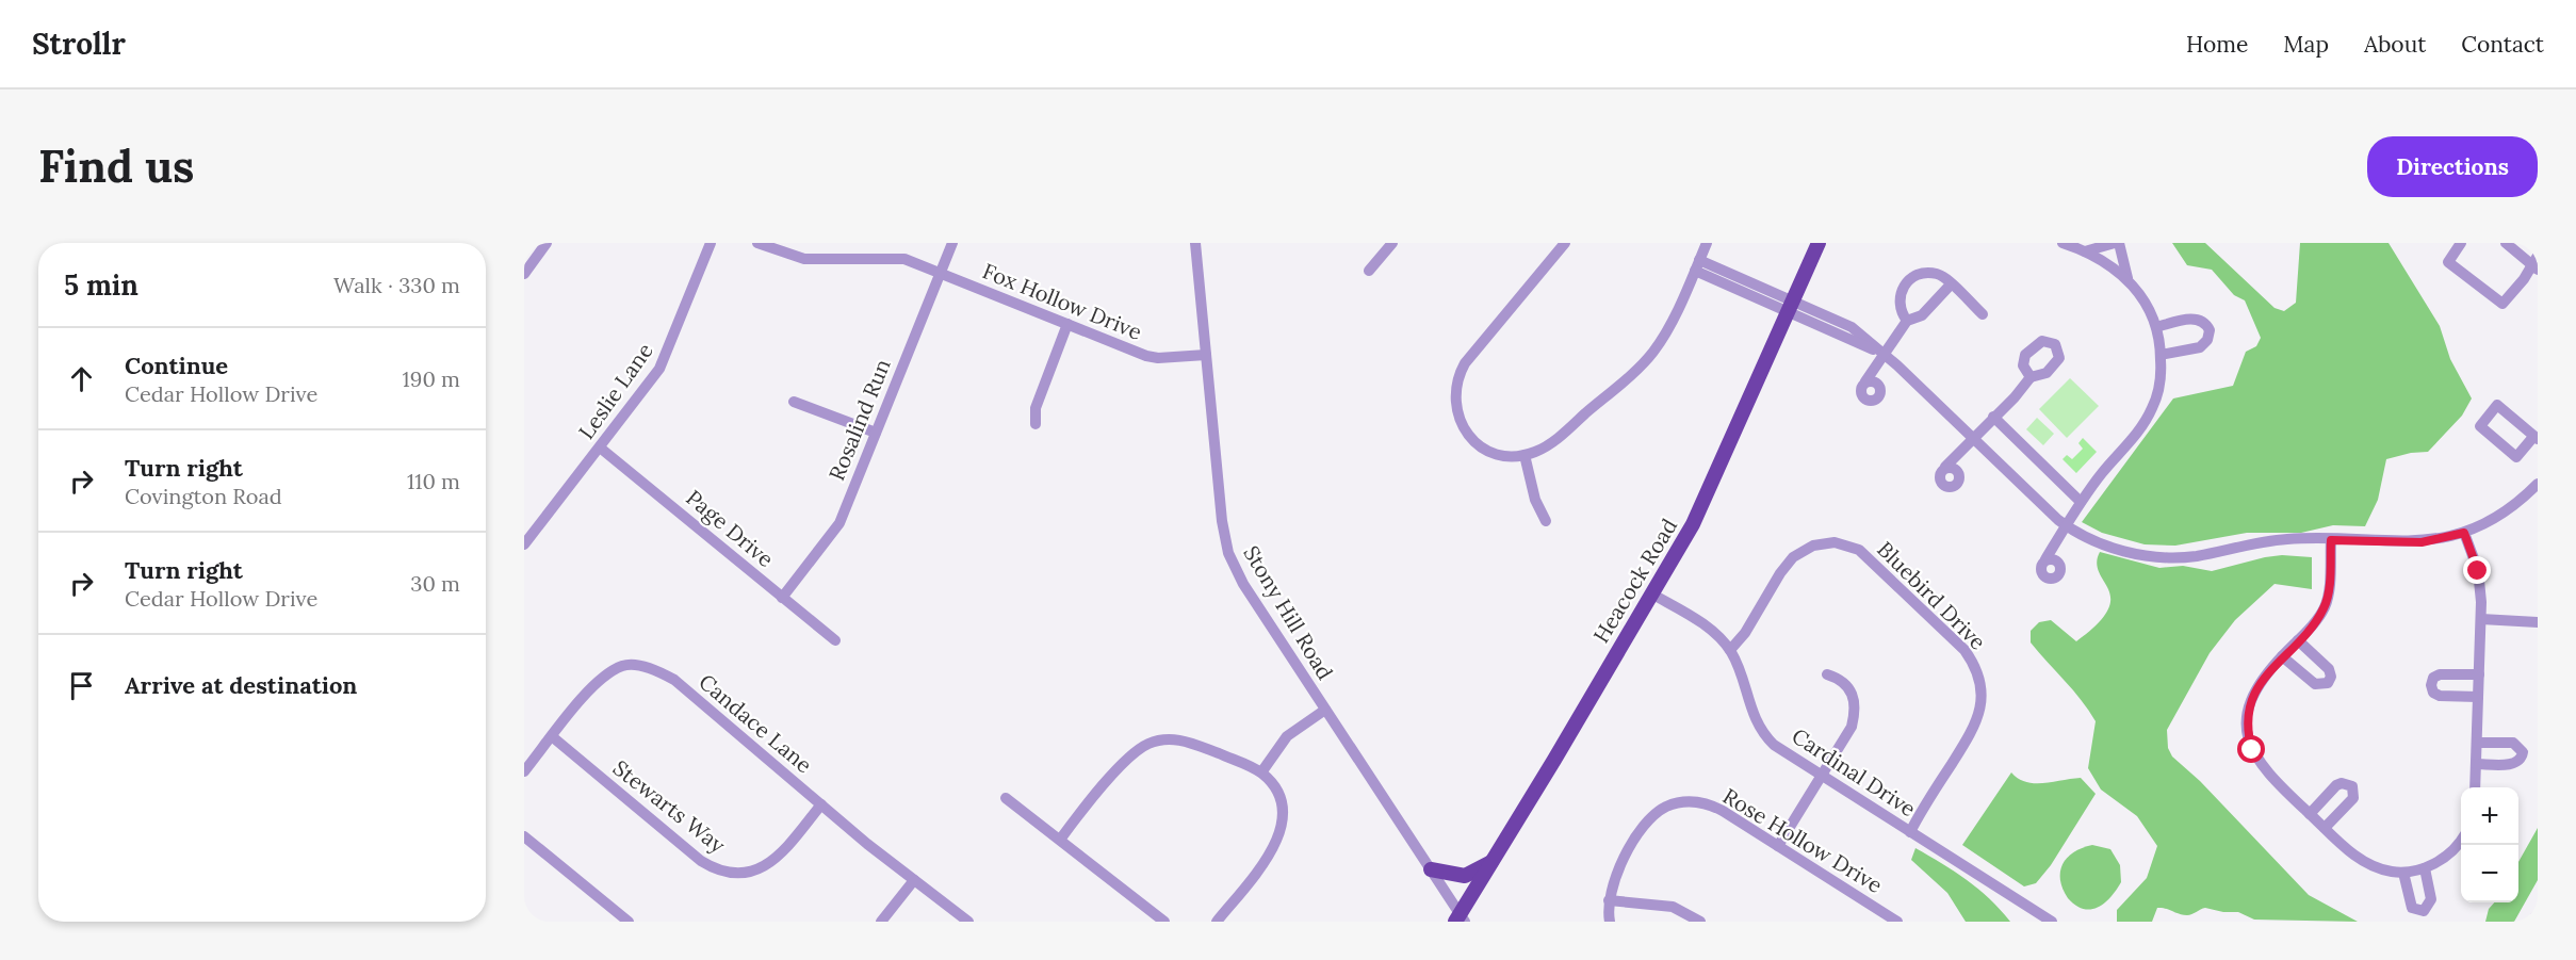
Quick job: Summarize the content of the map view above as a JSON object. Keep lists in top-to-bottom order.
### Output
{
  "streets": {
    "main road": ["Heacock Road"],
    "street": [
      "Fox Hollow Drive",
      "Leslie Lane",
      "Rosalind Run",
      "Page Drive",
      "Bluebird Drive",
      "Stony Hill Road",
      "Candace Lane",
      "Cardinal Drive",
      "Stewarts Way",
      "Rose Hollow Drive"
    ]
  },
  "crossings": [
    ["Fox Hollow Drive", "Rosalind Run"],
    ["Fox Hollow Drive", "Stony Hill Road"],
    ["Leslie Lane", "Page Drive"],
    ["Rosalind Run", "Page Drive"],
    ["Heacock Road", "Stony Hill Road"],
    ["Heacock Road", "Cardinal Drive"],
    ["Bluebird Drive", "Cardinal Drive"],
    ["Candace Lane", "Stewarts Way"]
  ],
  "page": {
    "header": "Strollr",
    "nav": [
      "Home",
      "Map",
      "About",
      "Contact"
    ],
    "buttons": "Directions",
    "title": "Find us",
    "heading": ["5 min", "Walk · 330 m"],
    "list": [
      ["Continue", "Cedar Hollow Drive", "190 m"],
      ["Turn right", "Covington Road", "110 m"],
      ["Turn right", "Cedar Hollow Drive", "30 m"],
      "Arrive at destination"
    ],
    "map_buttons": ["+", "−"]
  }
}
